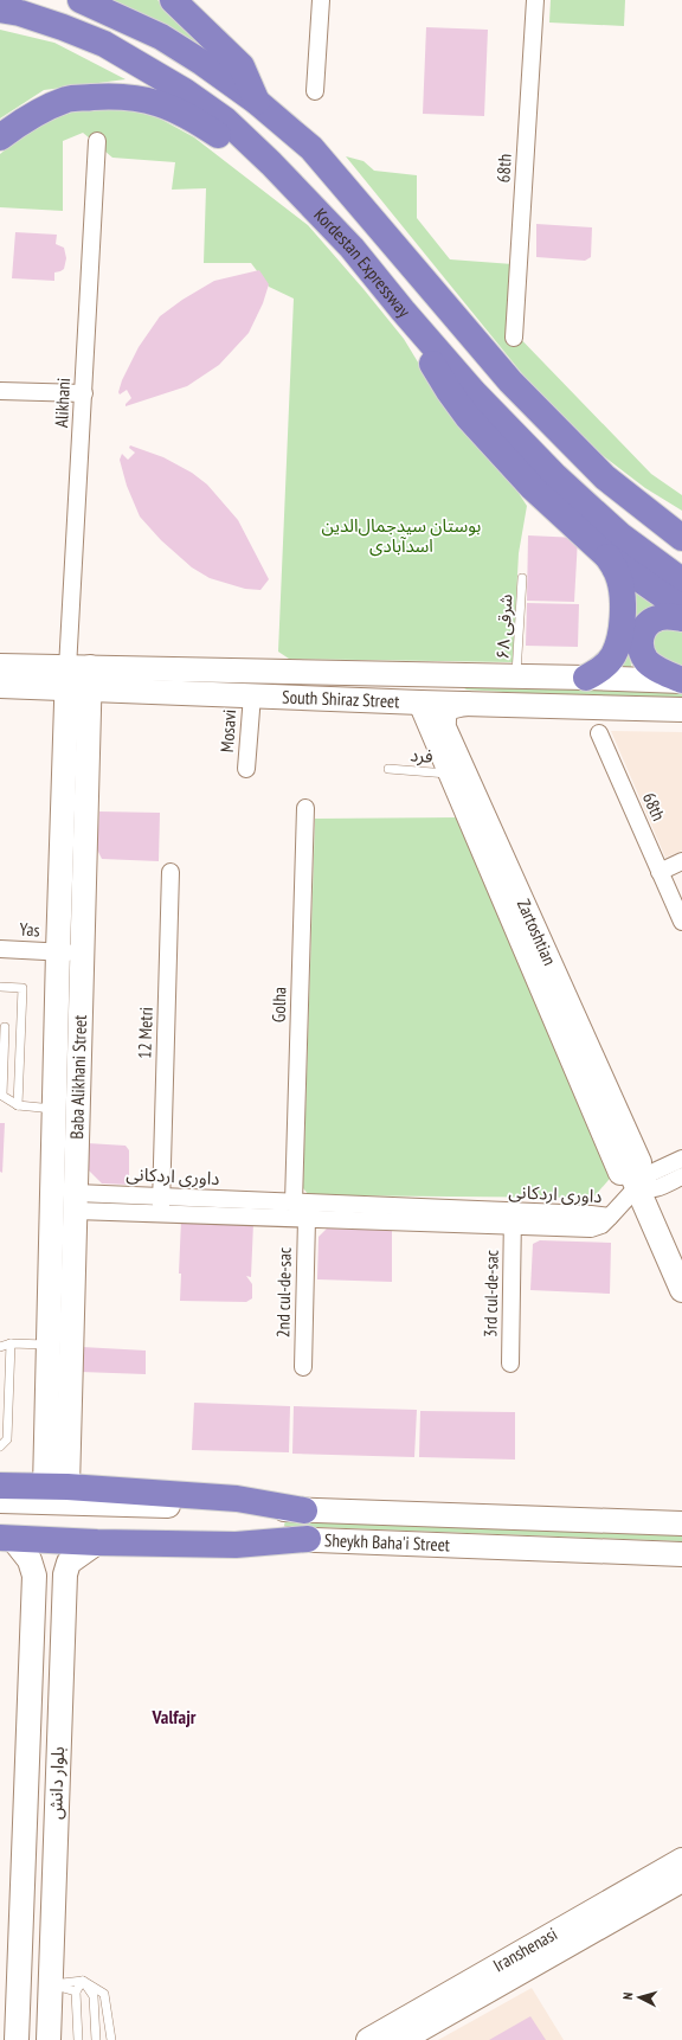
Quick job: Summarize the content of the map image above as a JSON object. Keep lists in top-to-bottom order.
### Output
{
  "streets": {
    "highway": ["Kordestan Expressway"],
    "street": [
      "68th",
      "Alikhani",
      "South Shiraz Street",
      "Mosavi",
      "Yas",
      "Zartoshtian",
      "Golha",
      "12 Metri",
      "Baba Alikhani Street",
      "داوری اردکانی",
      "2nd cul-de-sac",
      "3rd cul-de-sac",
      "Sheykh Baha'i Street",
      "بلوار دانش",
      "Iranshenasi"
    ],
    "lane": ["۶۸ شرقی", "فرد"]
  },
  "crossings": [
    ["Alikhani", "South Shiraz Street"],
    ["Alikhani", "Baba Alikhani Street"],
    ["۶۸ شرقی", "South Shiraz Street"],
    ["South Shiraz Street", "Mosavi"],
    ["South Shiraz Street", "Zartoshtian"],
    ["South Shiraz Street", "Baba Alikhani Street"],
    ["فرد", "Zartoshtian"],
    ["Yas", "Baba Alikhani Street"],
    ["Zartoshtian", "داوری اردکانی"],
    ["Golha", "داوری اردکانی"],
    ["12 Metri", "داوری اردکانی"],
    ["Baba Alikhani Street", "داوری اردکانی"],
    ["داوری اردکانی", "2nd cul-de-sac"],
    ["داوری اردکانی", "3rd cul-de-sac"]
  ],
  "districts": ["Valfajr"],
  "parks": ["بوستان سیدجمال‌الدین اسدآبادی"],
  "north": "left"
}
